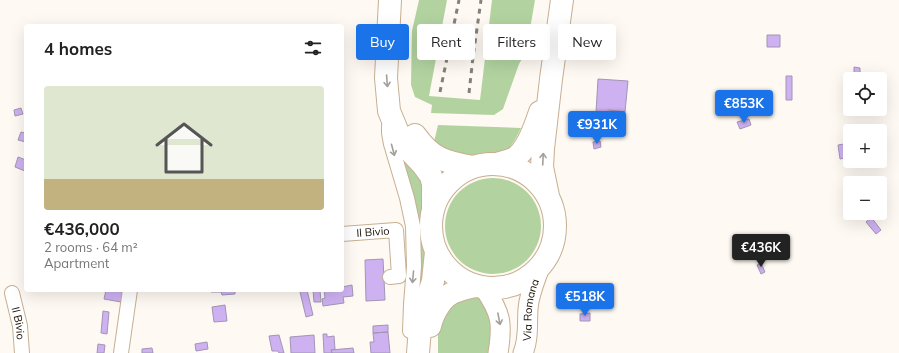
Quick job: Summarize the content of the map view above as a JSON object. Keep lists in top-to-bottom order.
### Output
{
  "streets": {
    "main road": ["Via Romana"],
    "street": ["Il Bivio"]
  },
  "page": {
    "chip": [
      "Buy",
      "Rent",
      "Filters",
      "New"
    ],
    "heading": "4 homes",
    "map_buttons": ["+", "−"],
    "list": [
      {
        "name": "€436,000",
        "note": "2 rooms · 64 m² · Apartment"
      }
    ],
    "price": [
      "€853K",
      "€931K",
      "€436K",
      "€518K"
    ]
  }
}
